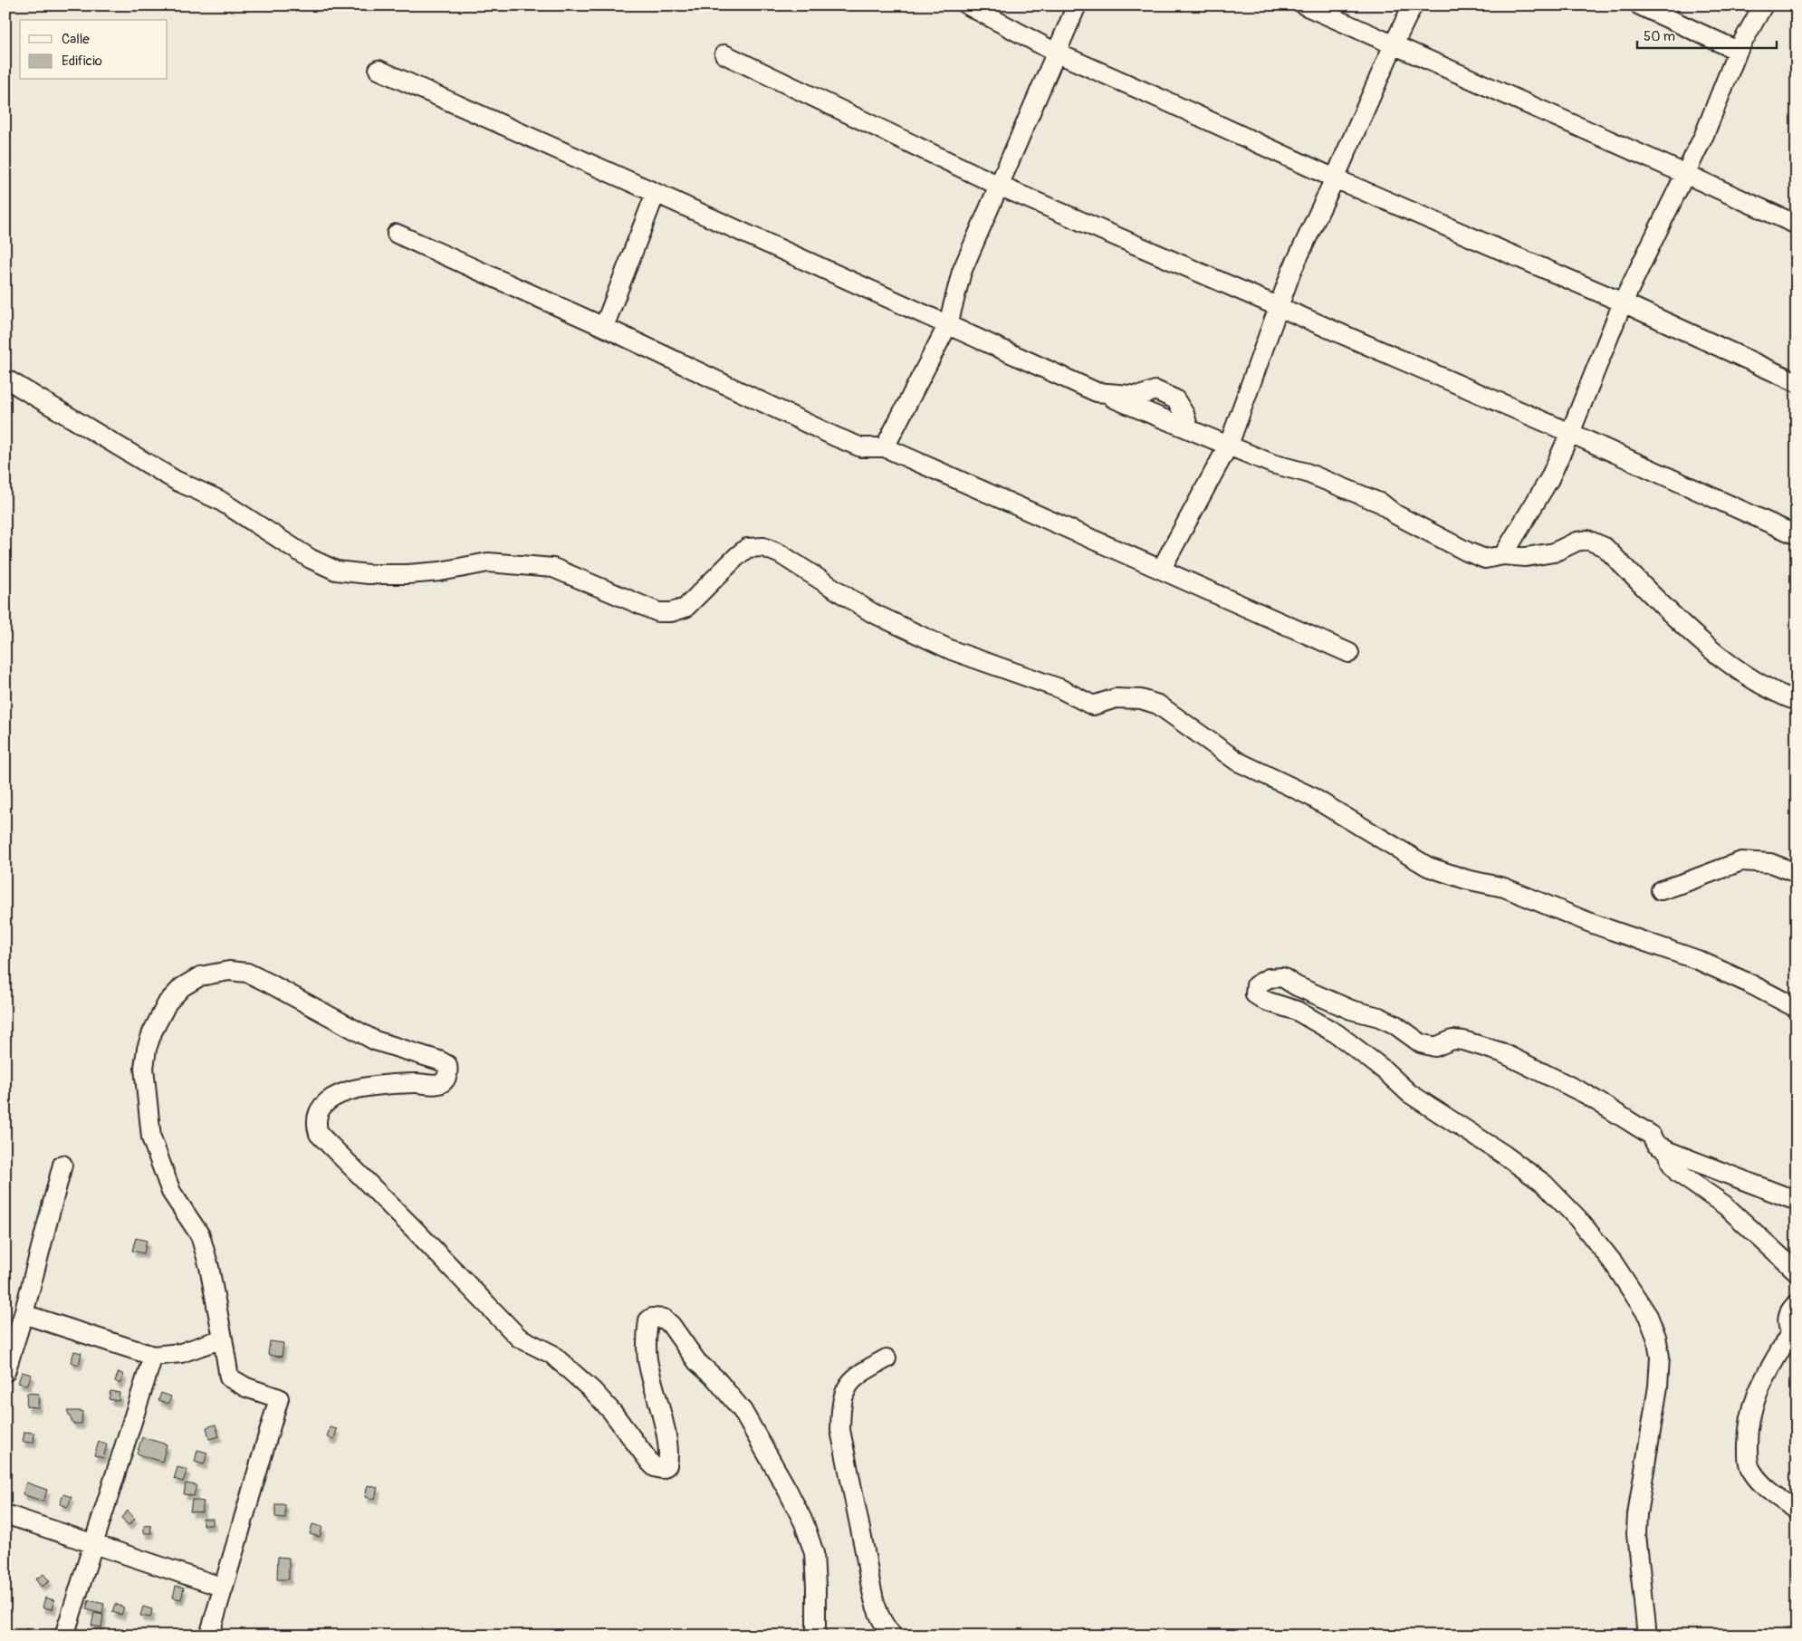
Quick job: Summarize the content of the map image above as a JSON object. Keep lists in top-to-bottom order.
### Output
{
  "legend": ["Calle", "Edificio"],
  "scale_bar": "50 m"
}
